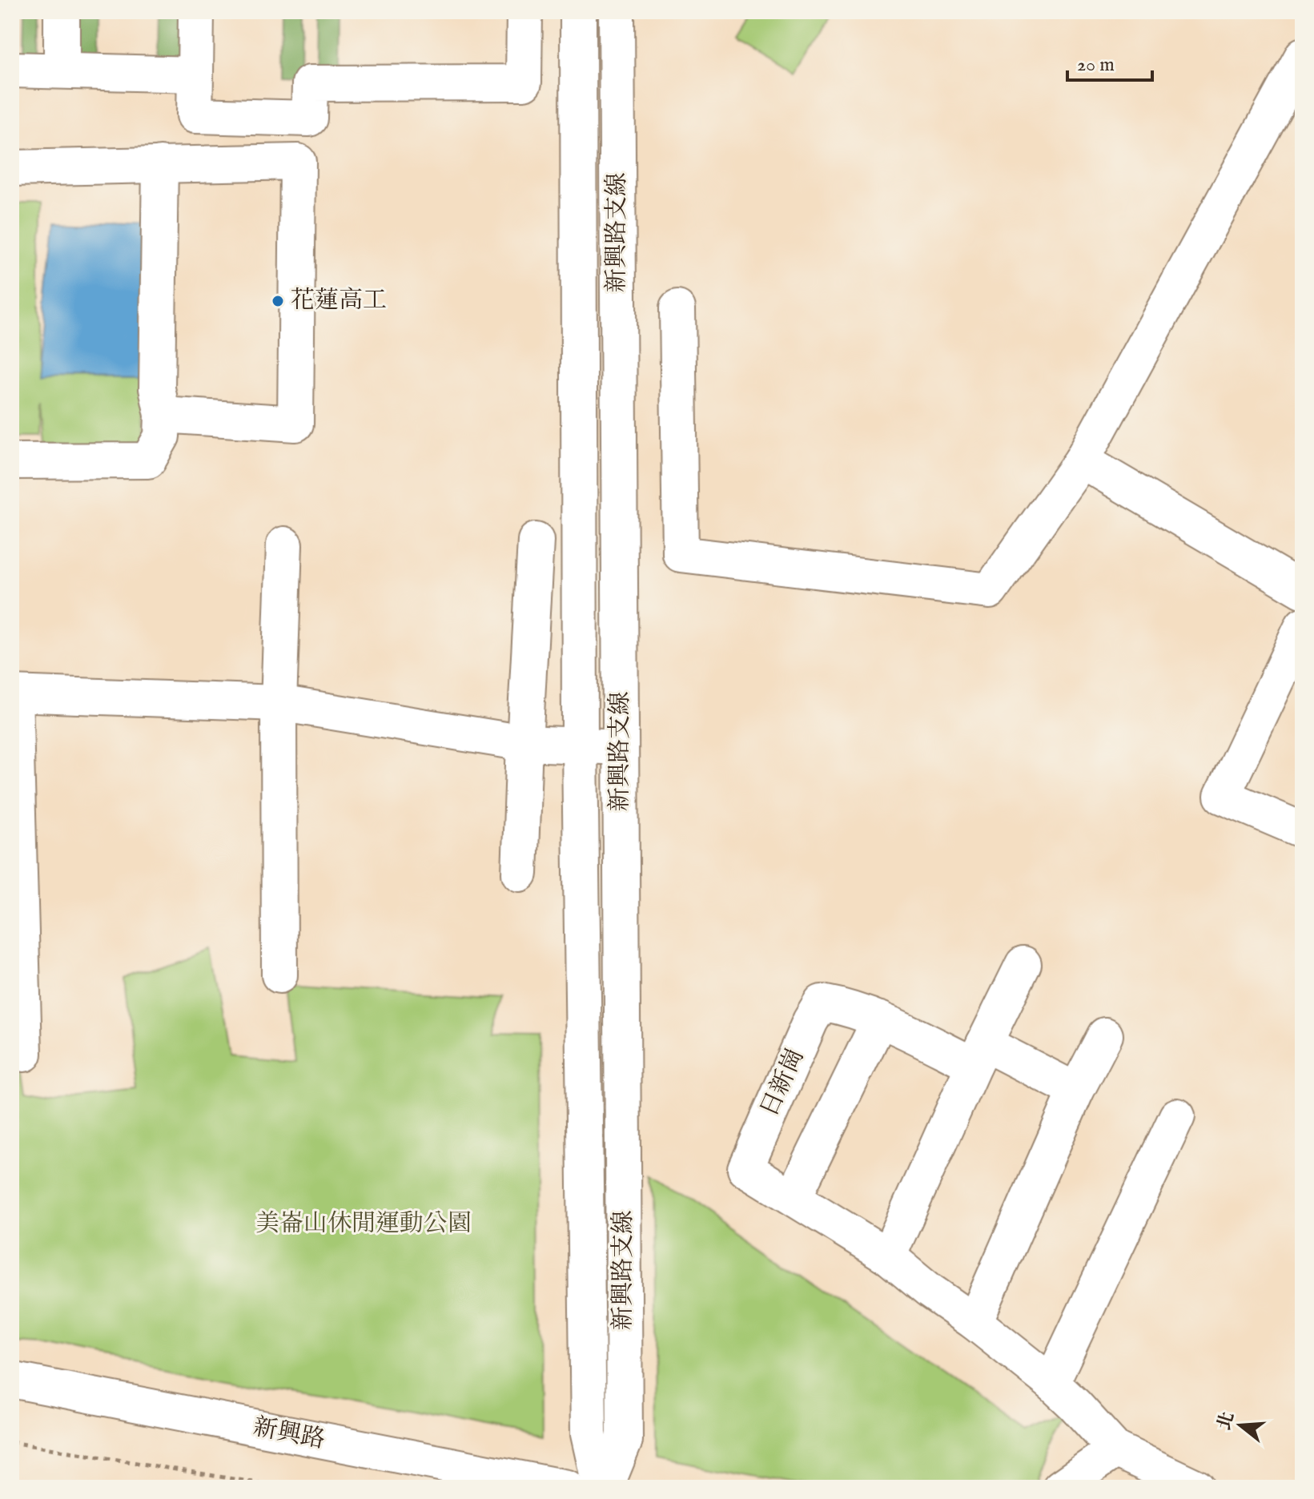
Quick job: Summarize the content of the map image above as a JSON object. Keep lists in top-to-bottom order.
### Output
{
  "streets": {
    "street": ["新興路支線", "日新崗", "新興路"]
  },
  "parks": ["美崙山休閒運動公園"],
  "places": ["花蓮高工"],
  "scale_bar": "20 m",
  "north": "left"
}
